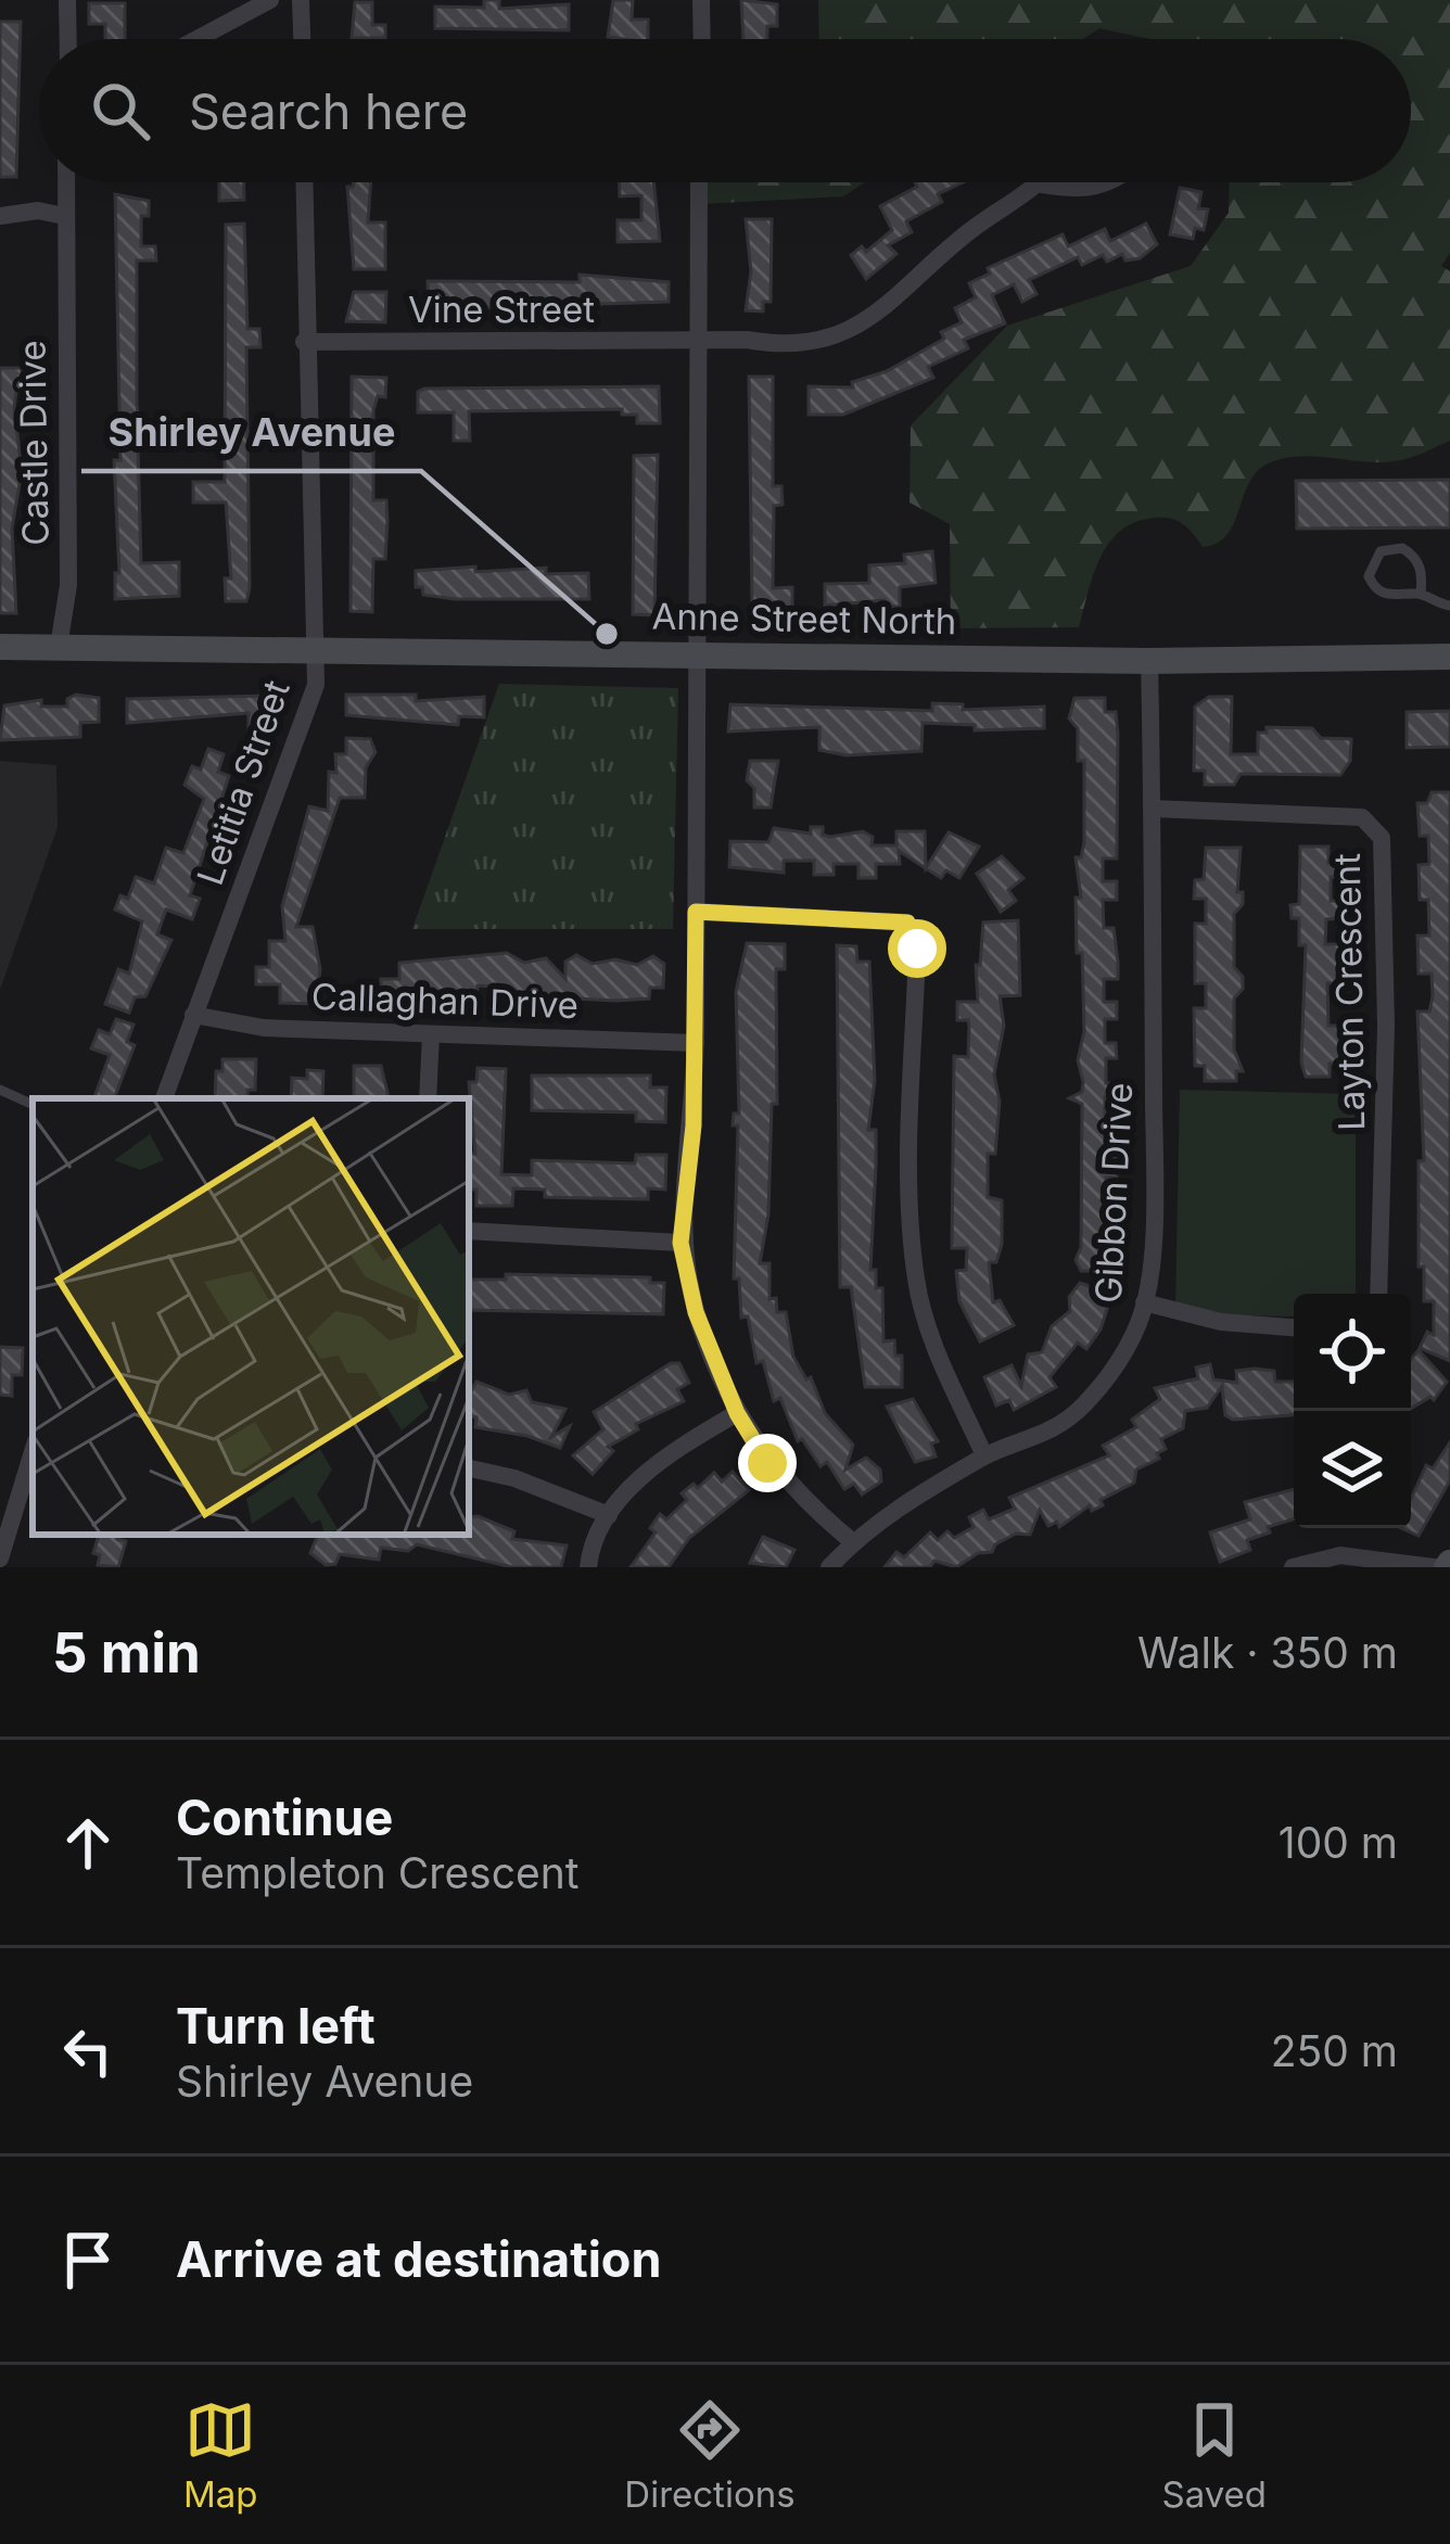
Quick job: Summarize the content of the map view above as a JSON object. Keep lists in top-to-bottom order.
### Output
{
  "streets": {
    "street": [
      "Vine Street",
      "Castle Drive",
      "Anne Street North",
      "Letitia Street",
      "Layton Crescent",
      "Callaghan Drive",
      "Gibbon Drive"
    ]
  },
  "crossings": [
    ["Vine Street", "Letitia Street"],
    ["Castle Drive", "Anne Street North"],
    ["Anne Street North", "Letitia Street"],
    ["Anne Street North", "Gibbon Drive"],
    ["Letitia Street", "Callaghan Drive"],
    ["Layton Crescent", "Gibbon Drive"]
  ],
  "places": ["Shirley Avenue"],
  "page": {
    "search": "Search here",
    "heading": ["5 min", "Walk · 350 m"],
    "list": [
      ["Continue", "Templeton Crescent", "100 m"],
      ["Turn left", "Shirley Avenue", "250 m"],
      "Arrive at destination"
    ],
    "nav": ["Map", "Directions", "Saved"]
  }
}
